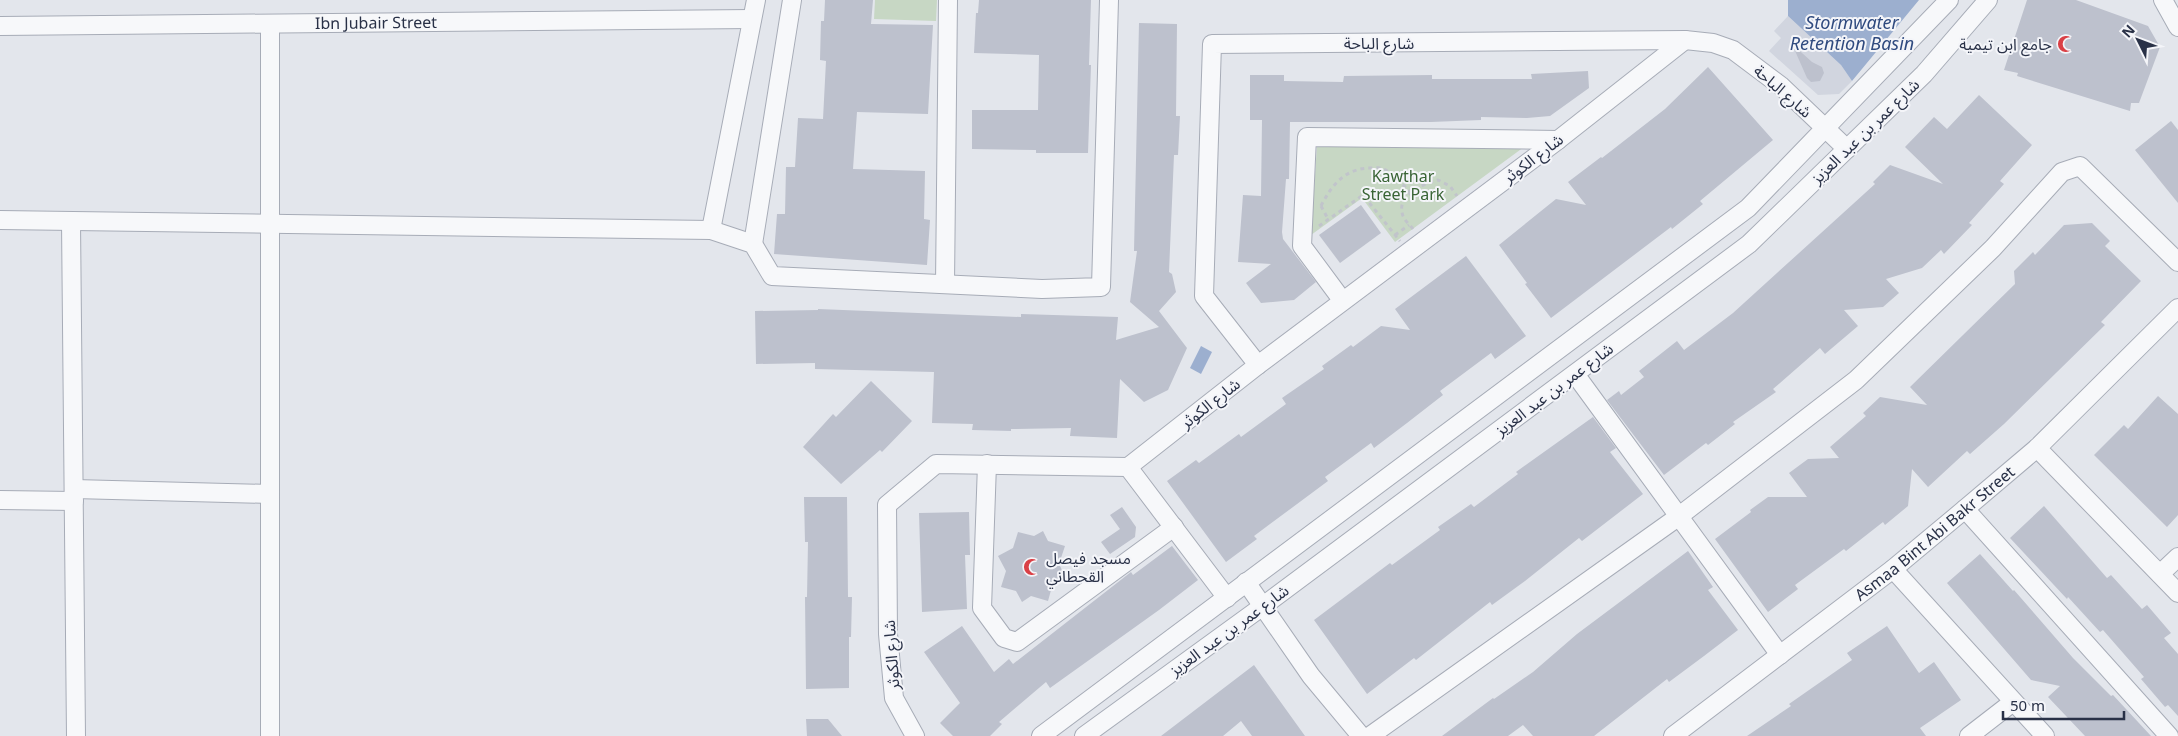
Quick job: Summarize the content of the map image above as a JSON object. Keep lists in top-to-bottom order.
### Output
{
  "streets": {
    "street": [
      "Ibn Jubair Street",
      "شارع الباحة",
      "شارع عمر بن عبد العزيز",
      "شارع الكوثر",
      "Asmaa Bint Abi Bakr Street"
    ]
  },
  "crossings": [
    ["شارع الباحة", "شارع عمر بن عبد العزيز"],
    ["شارع الباحة", "شارع الكوثر"]
  ],
  "water": ["Stormwater Retention Basin"],
  "parks": ["Kawthar Street Park"],
  "places": {
    "mosque": ["جامع ابن تيمية", "مسجد فيصل القحطاني"]
  },
  "scale_bar": "50 m",
  "north": "top left"
}
